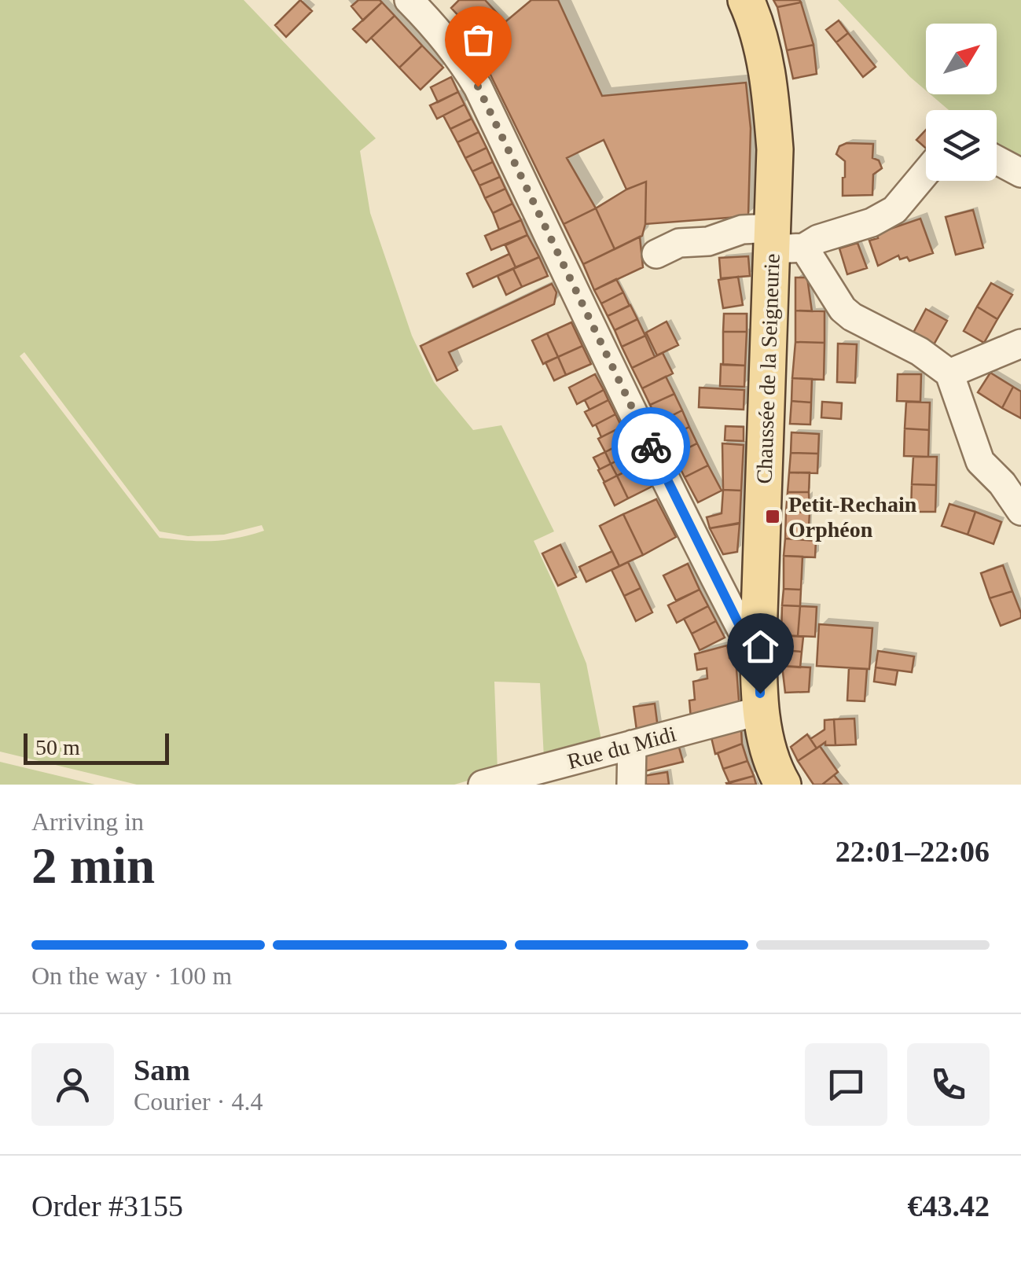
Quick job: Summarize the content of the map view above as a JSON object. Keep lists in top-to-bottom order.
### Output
{
  "streets": {
    "main road": ["Chaussée de la Seigneurie"],
    "street": ["Rue du Midi"]
  },
  "crossings": [
    ["Chaussée de la Seigneurie", "Rue du Midi"]
  ],
  "places": {
    "transit": ["Petit-Rechain Orphéon"]
  },
  "scale_bar": "50 m",
  "north": "top right",
  "page": {
    "scale": "50 m",
    "heading": ["2 min", "Arriving in", "22:01–22:06"],
    "panel": [
      "Sam",
      "Courier · 4.4",
      "Order #3155",
      "€43.42"
    ],
    "bar": "On the way · 100 m"
  }
}
